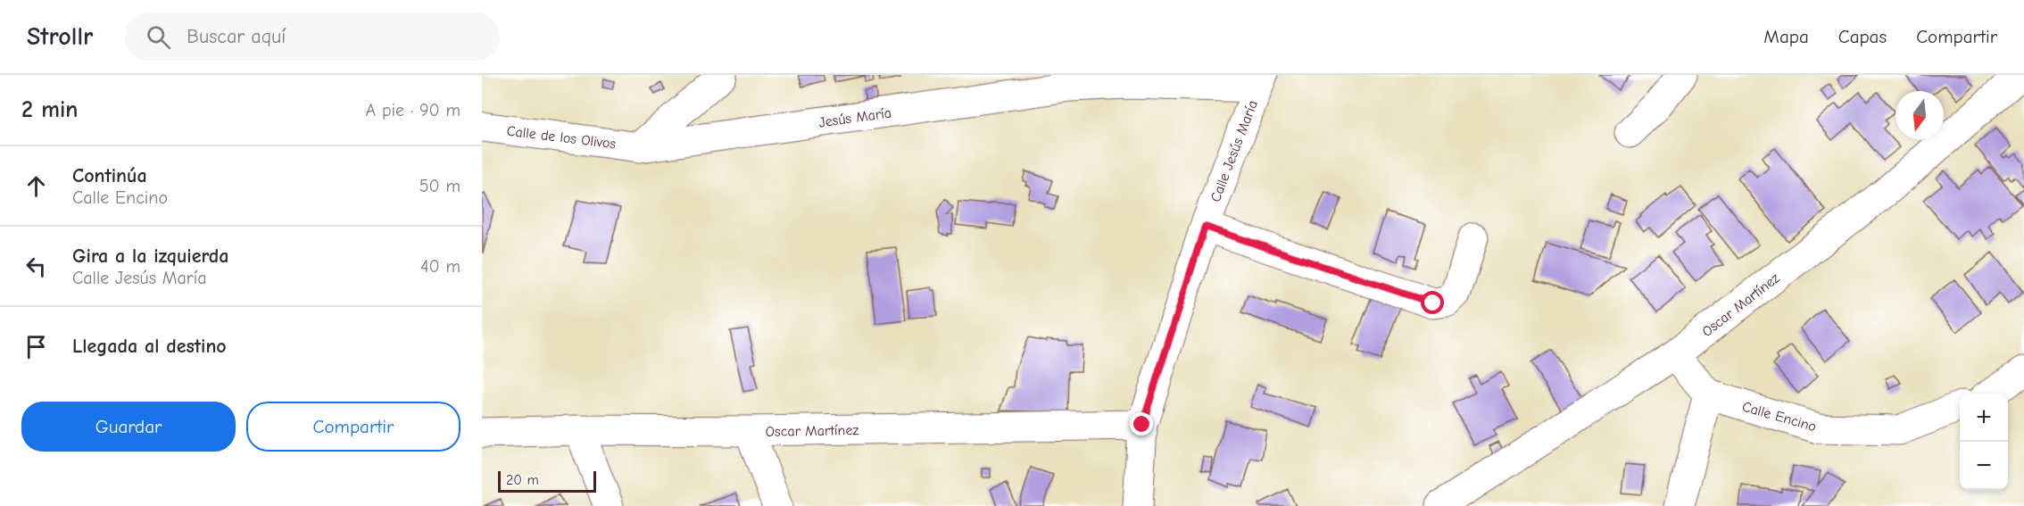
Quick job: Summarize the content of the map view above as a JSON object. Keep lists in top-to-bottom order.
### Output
{
  "streets": {
    "street": [
      "Jesús María",
      "Calle de los Olivos",
      "Calle Jesús María",
      "Oscar Martínez",
      "Calle Encino"
    ]
  },
  "crossings": [
    ["Jesús María", "Calle de los Olivos"],
    ["Calle Jesús María", "Oscar Martínez"]
  ],
  "scale_bar": "20 m",
  "north": "bottom",
  "page": {
    "header": "Strollr",
    "search": "Buscar aquí",
    "nav": ["Mapa", "Capas", "Compartir"],
    "heading": ["2 min", "A pie · 90 m"],
    "list": [
      ["Continúa", "Calle Encino", "50 m"],
      ["Gira a la izquierda", "Calle Jesús María", "40 m"],
      "Llegada al destino"
    ],
    "buttons": ["Guardar", "Compartir"],
    "map_buttons": ["+", "−"],
    "scale": "20 m"
  }
}
